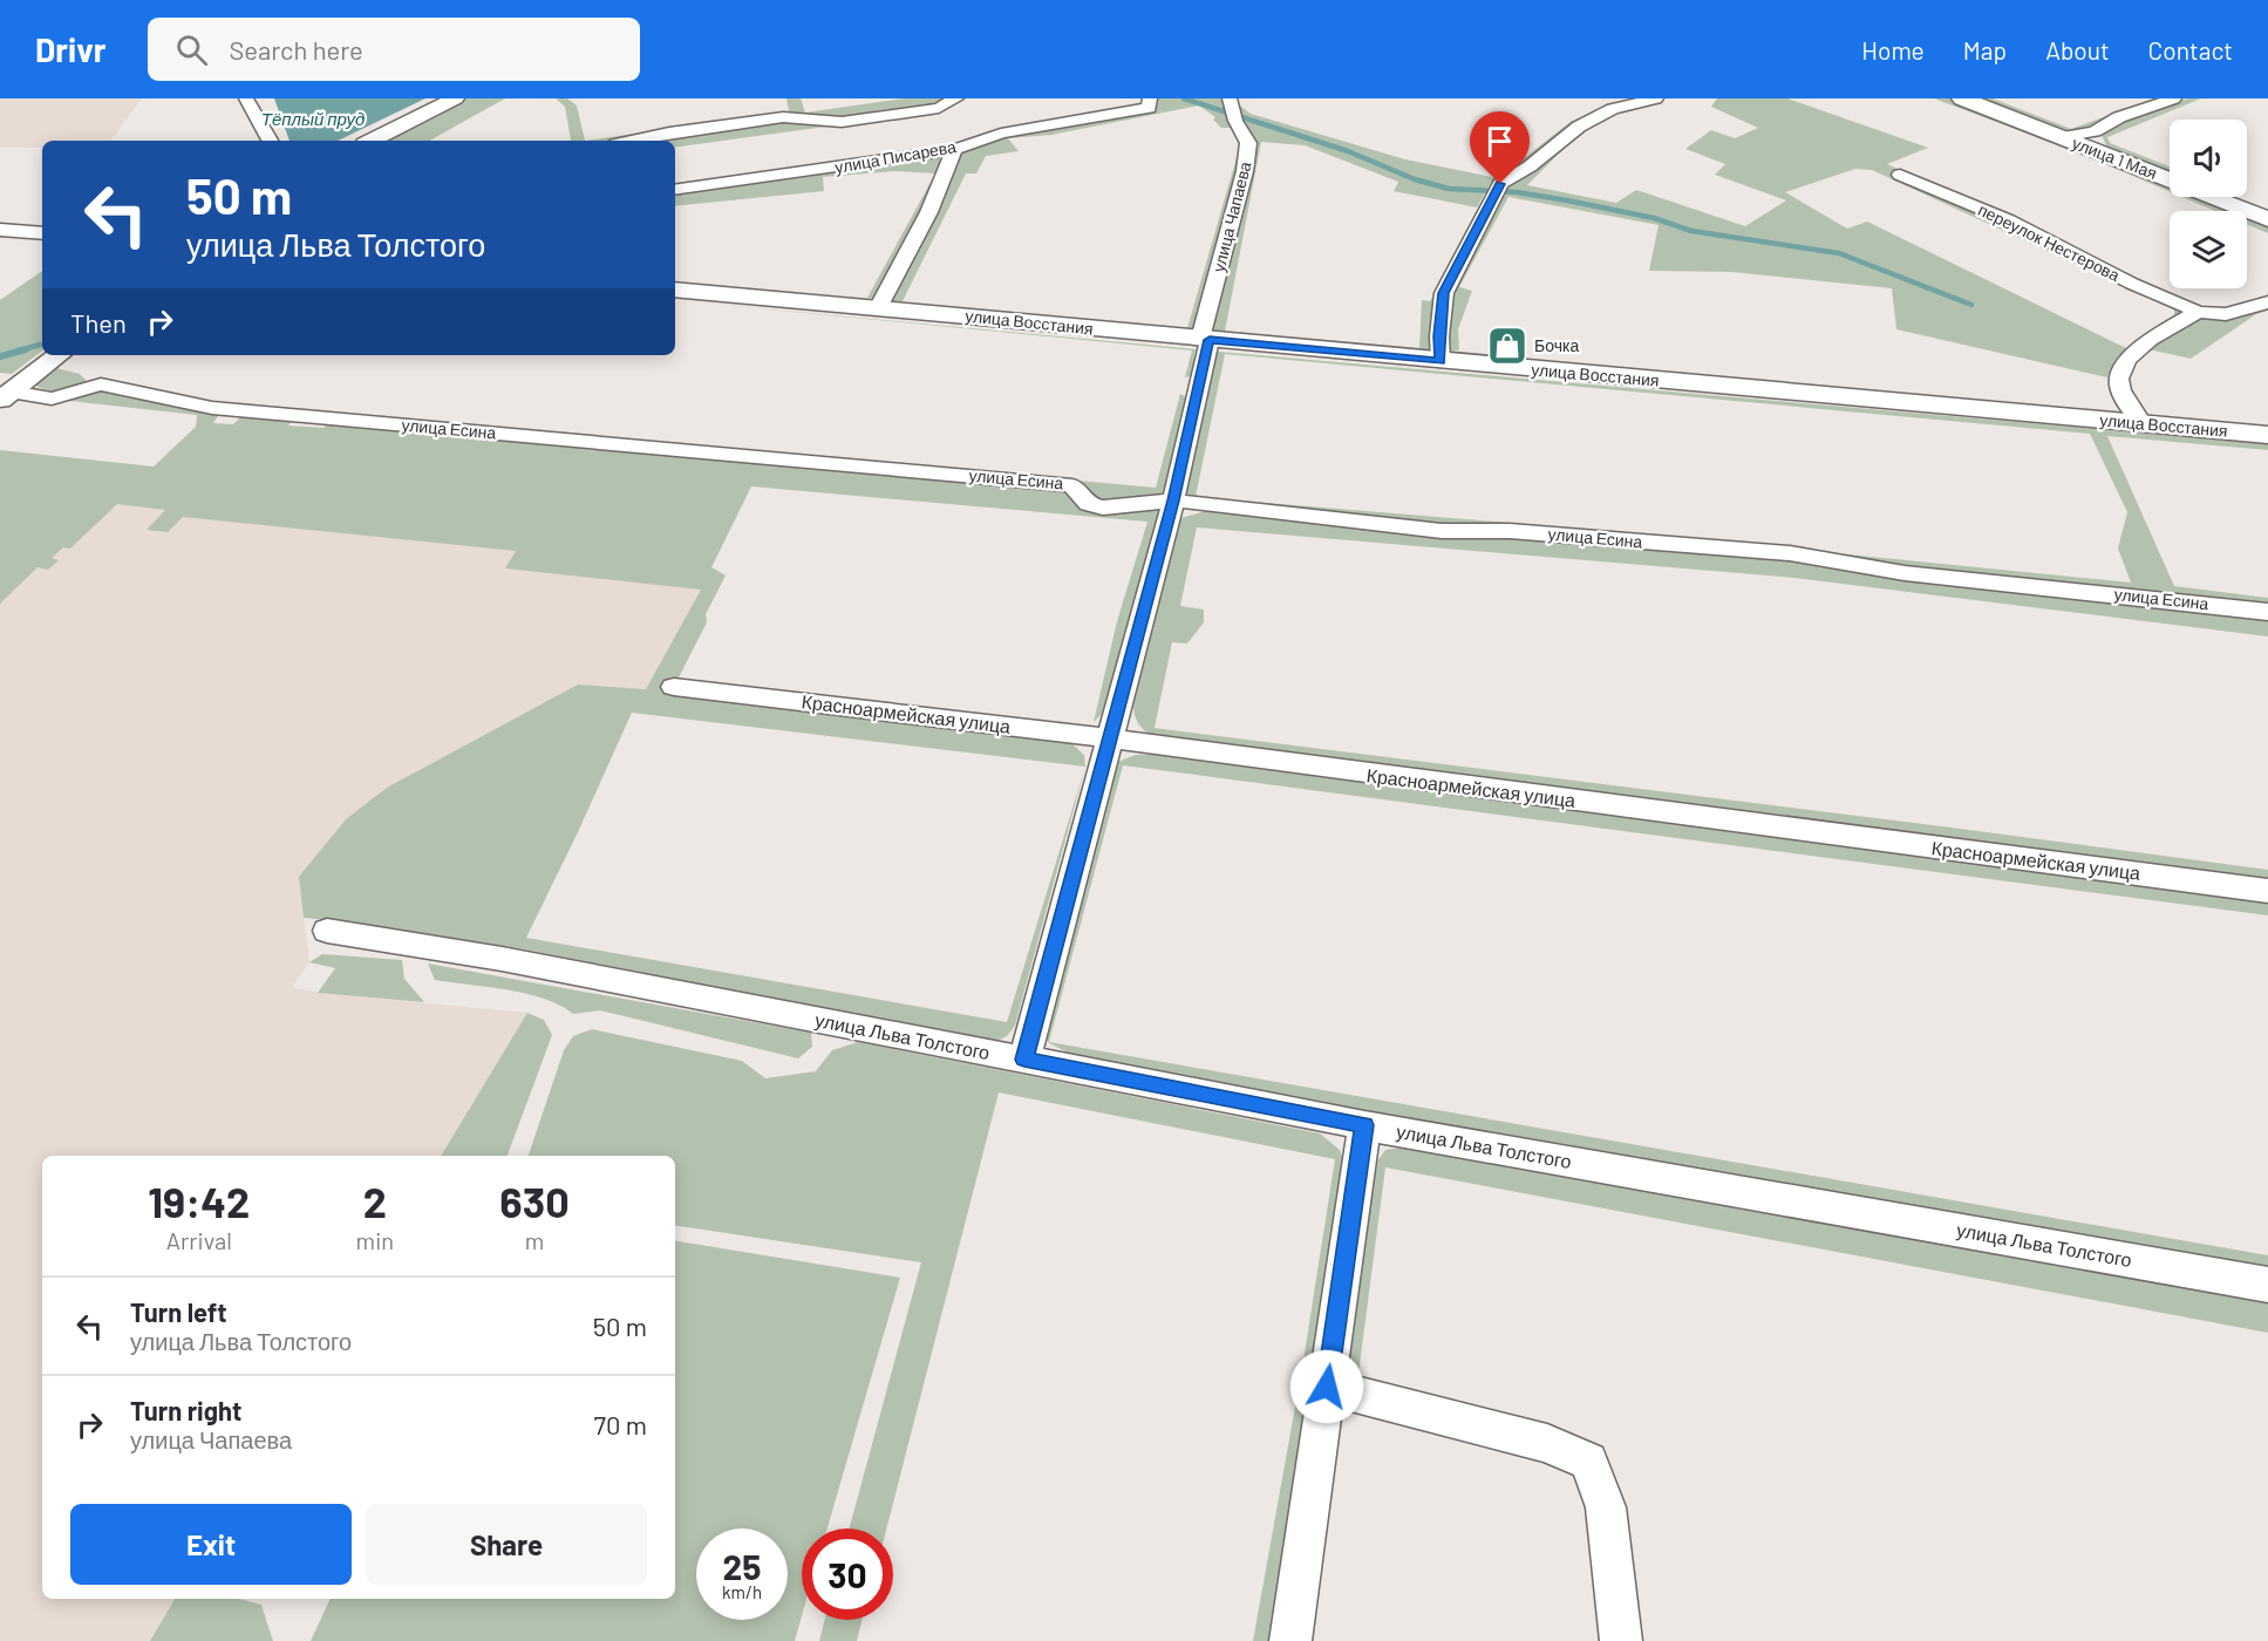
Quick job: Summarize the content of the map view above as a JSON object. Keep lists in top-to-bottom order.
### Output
{
  "streets": {
    "main road": ["улица 1 Мая"],
    "street": [
      "улица Писарева",
      "улица Чапаева",
      "переулок Нестерова",
      "улица Восстания",
      "улица Есина",
      "Красноармейская улица",
      "улица Льва Толстого"
    ]
  },
  "crossings": [
    ["улица Чапаева", "улица Восстания"],
    ["улица Чапаева", "улица Есина"],
    ["улица Чапаева", "Красноармейская улица"],
    ["улица Чапаева", "улица Льва Толстого"]
  ],
  "water": ["Тёплый пруд"],
  "places": {
    "shop": ["Бочка"]
  },
  "page": {
    "header": "Drivr",
    "search": "Search here",
    "nav": [
      "Home",
      "Map",
      "About",
      "Contact"
    ],
    "turn": ["50 m", "улица Льва Толстого"],
    "then": "Then",
    "eta": [
      "19:42",
      "Arrival",
      "2",
      "min",
      "630",
      "m"
    ],
    "list": [
      {
        "name": "Turn left",
        "note": "улица Льва Толстого",
        "value": "50 m"
      },
      {
        "name": "Turn right",
        "note": "улица Чапаева",
        "value": "70 m"
      }
    ],
    "buttons": ["Exit", "Share"],
    "speed": "25 km/h",
    "limit": "30"
  }
}
